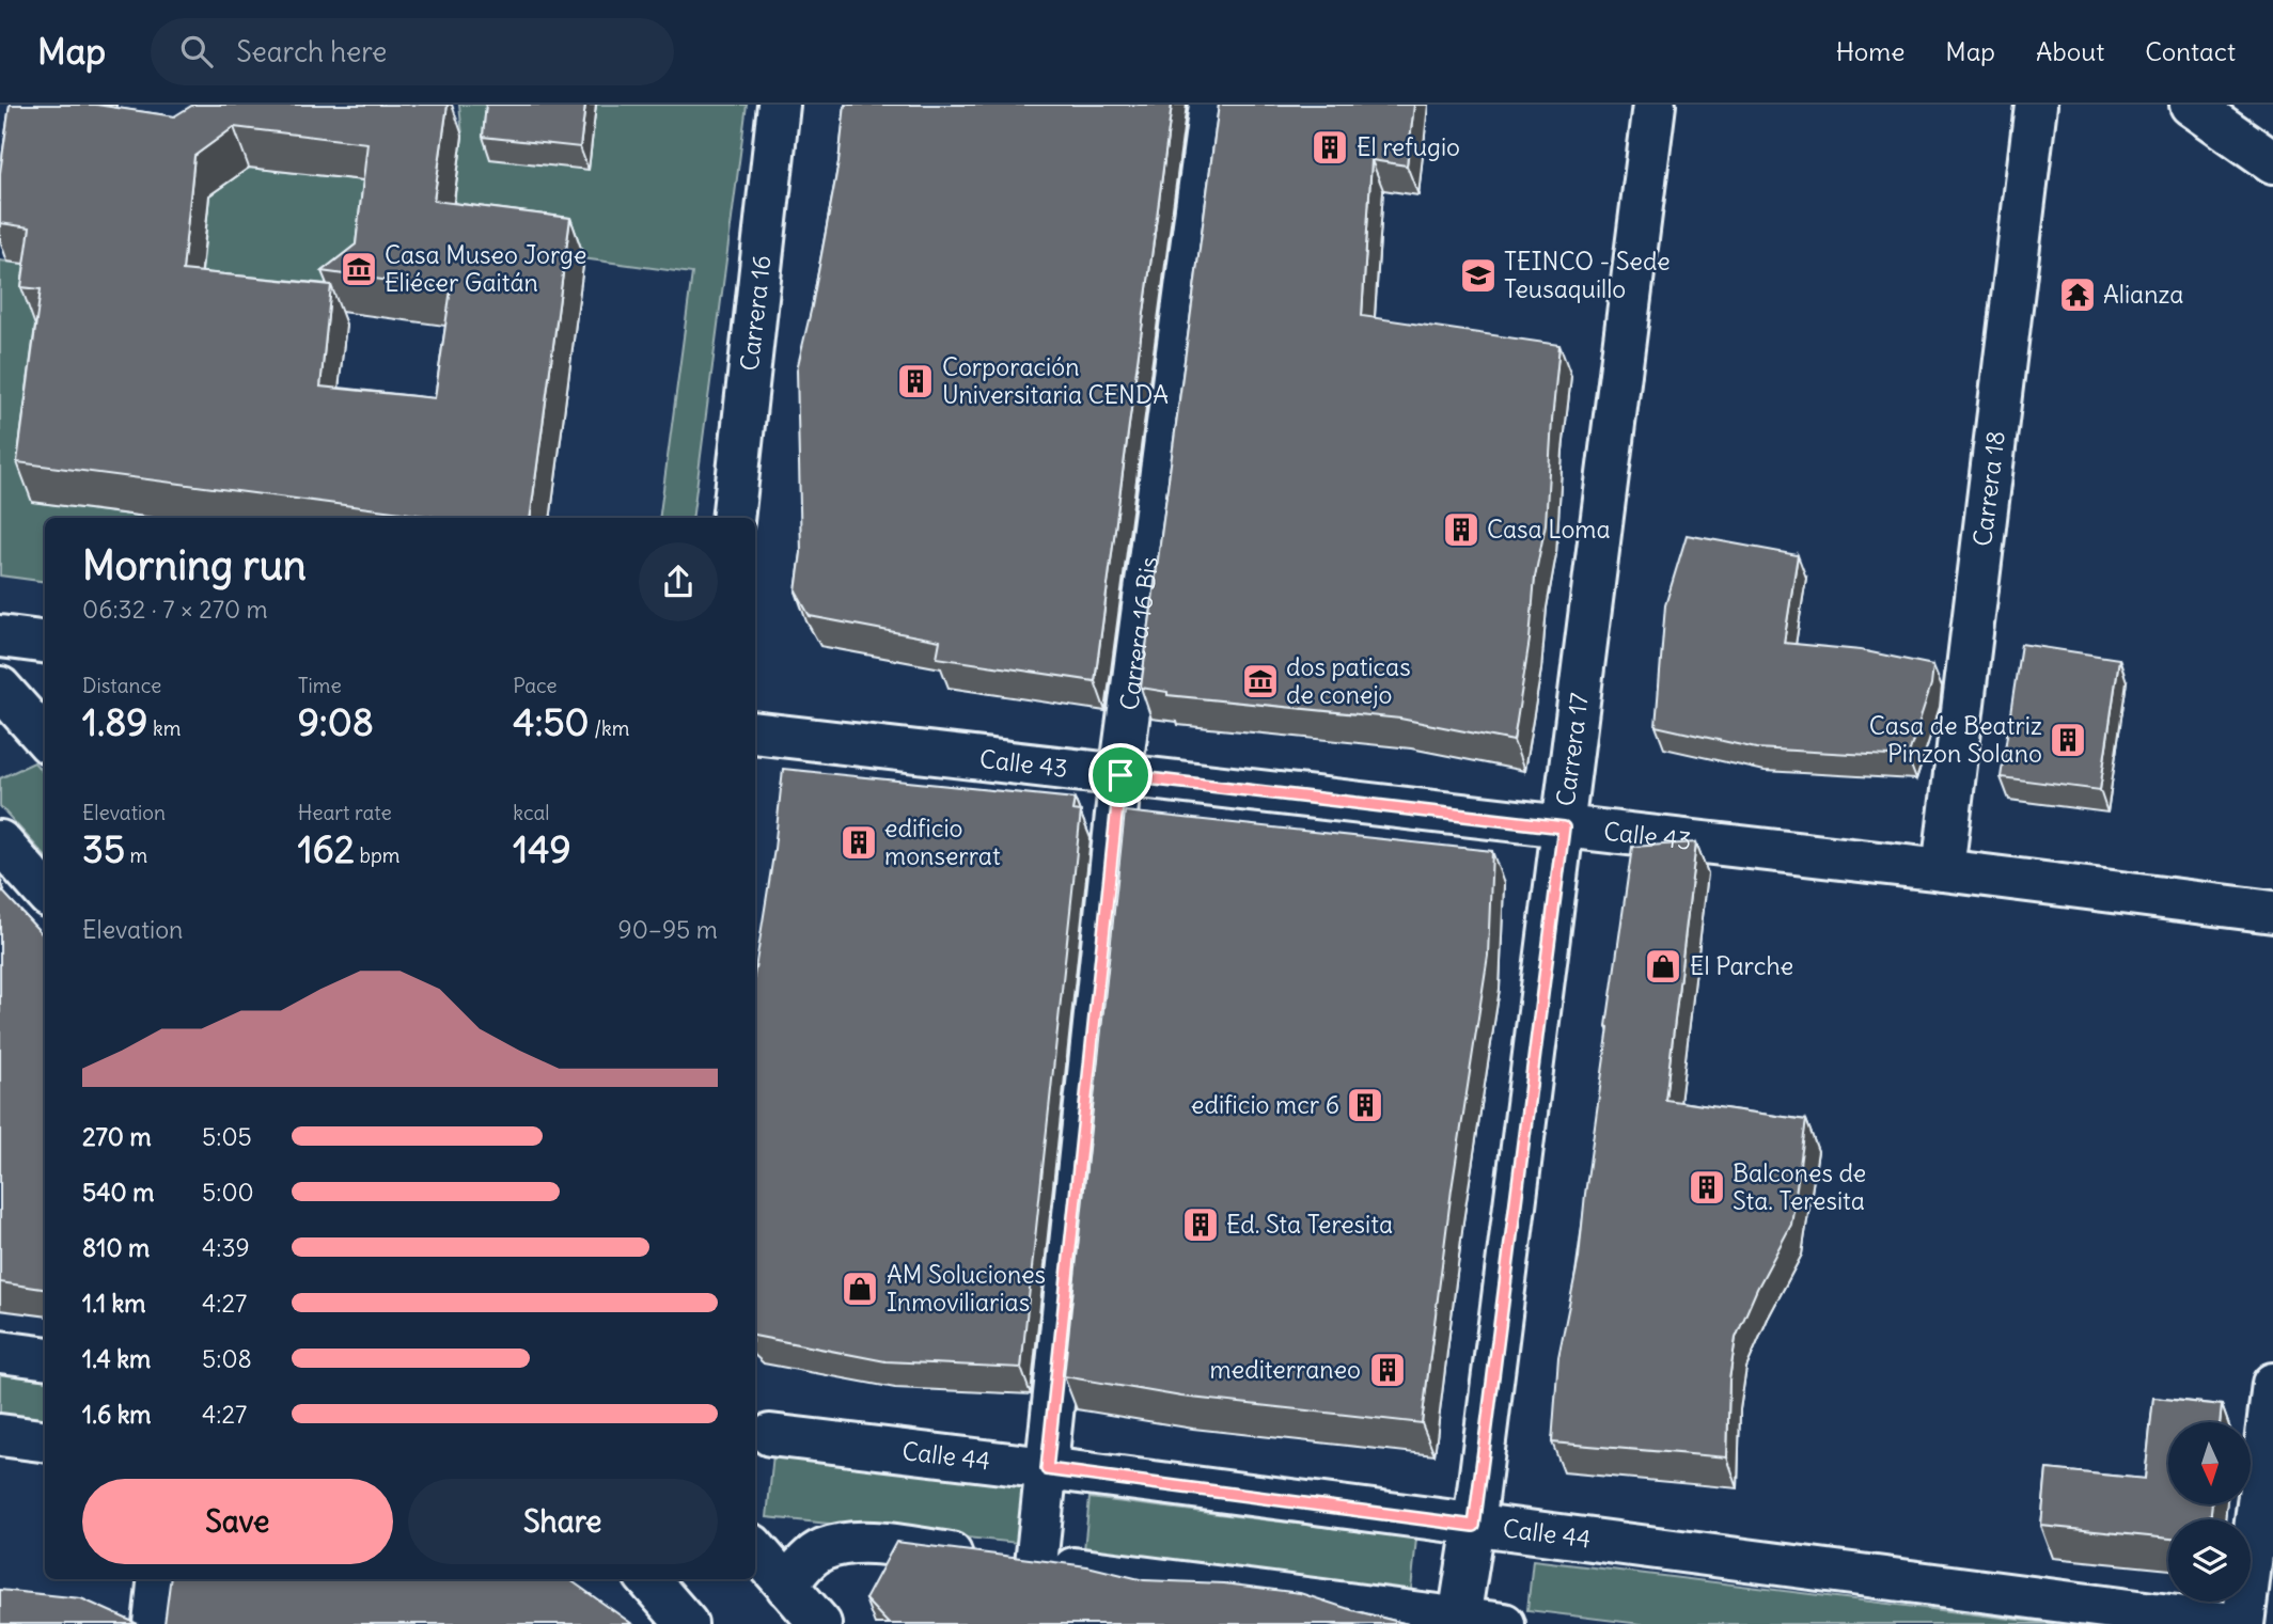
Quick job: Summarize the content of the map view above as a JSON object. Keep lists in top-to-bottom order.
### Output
{
  "streets": {
    "street": [
      "Carrera 16",
      "Carrera 18",
      "Carrera 16 Bis",
      "Carrera 17",
      "Calle 43",
      "Calle 44"
    ]
  },
  "crossings": [
    ["Carrera 18", "Calle 43"],
    ["Carrera 16 Bis", "Calle 43"],
    ["Carrera 16 Bis", "Calle 44"],
    ["Carrera 17", "Calle 43"],
    ["Carrera 17", "Calle 44"]
  ],
  "places": {
    "building": [
      "El refugio",
      "Corporación Universitaria CENDA",
      "Casa Loma",
      "Casa de Beatriz Pinzon Solano",
      "edificio monserrat",
      "edificio mcr 6",
      "Balcones de Sta. Teresita",
      "Ed. Sta Teresita",
      "mediterraneo"
    ],
    "museum": ["Casa Museo Jorge Eliécer Gaitán", "dos paticas de conejo"],
    "school or university": ["TEINCO - Sede Teusaquillo"],
    "temple": ["Alianza"],
    "shop": ["El Parche", "AM Soluciones Inmoviliarias"]
  },
  "north": "bottom",
  "page": {
    "header": "Map",
    "search": "Search here",
    "nav": [
      "Home",
      "Map",
      "About",
      "Contact"
    ],
    "heading": ["Morning run", "06:32 · 7 × 270 m"],
    "stats": [
      ["Distance", "1.89 km"],
      ["Time", "9:08"],
      ["Pace", "4:50 /km"],
      ["Elevation", "35 m"],
      ["Heart rate", "162 bpm"],
      ["kcal", "149"]
    ],
    "chart": ["Elevation", "90–95 m"],
    "list": [
      {
        "name": "270 m",
        "note": "5:05"
      },
      {
        "name": "540 m",
        "note": "5:00"
      },
      {
        "name": "810 m",
        "note": "4:39"
      },
      {
        "name": "1.1 km",
        "note": "4:27"
      },
      {
        "name": "1.4 km",
        "note": "5:08"
      },
      {
        "name": "1.6 km",
        "note": "4:27"
      }
    ],
    "buttons": ["Save", "Share"]
  }
}
